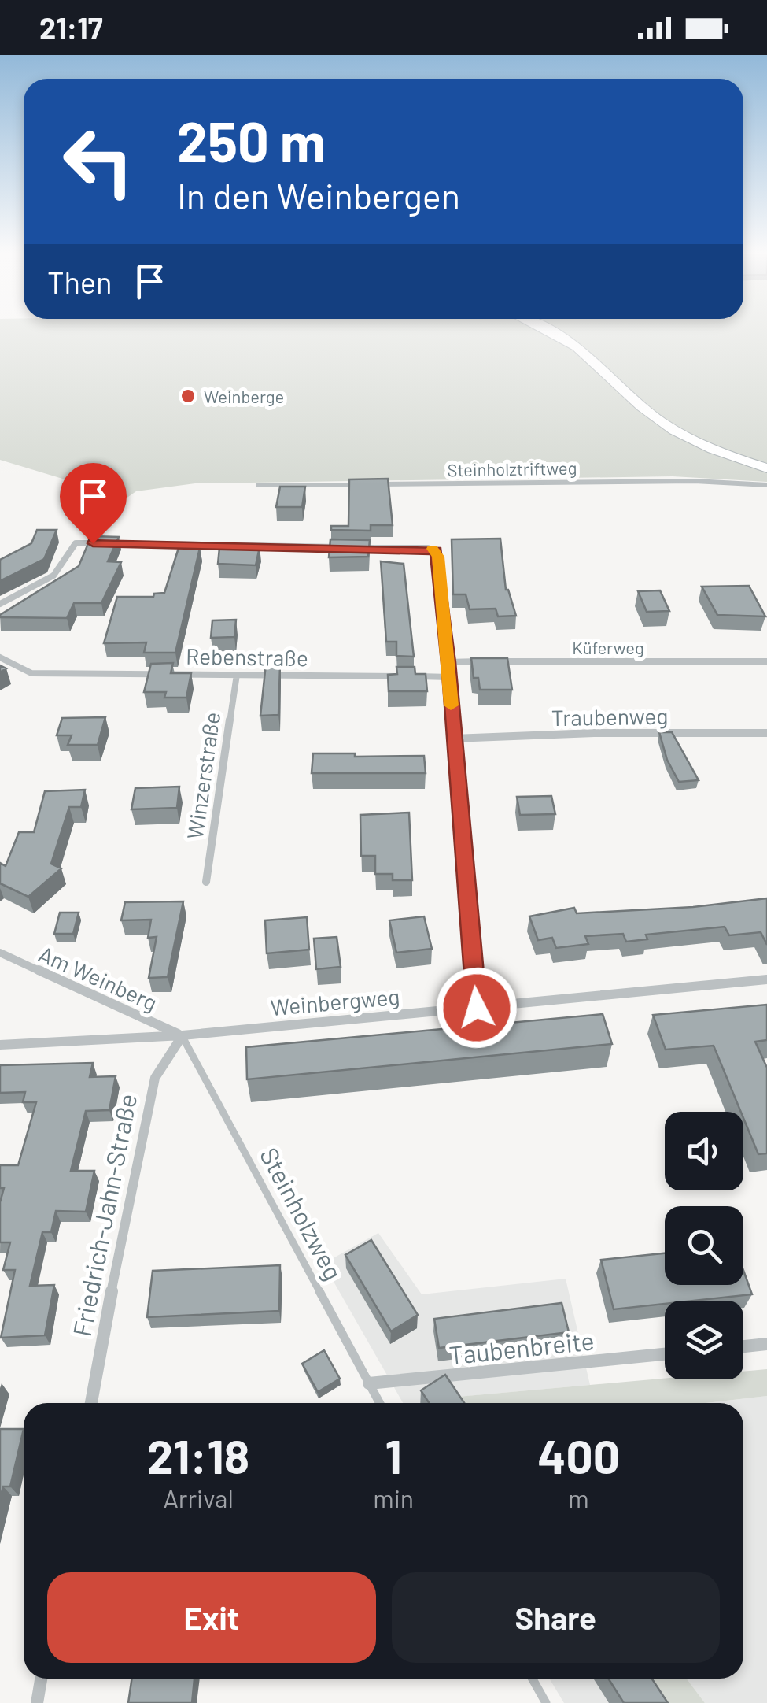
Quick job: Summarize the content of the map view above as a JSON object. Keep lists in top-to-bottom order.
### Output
{
  "streets": {
    "street": [
      "Steinholztriftweg",
      "Küferweg",
      "Rebenstraße",
      "Traubenweg",
      "Winzerstraße",
      "Am Weinberg",
      "Weinbergweg",
      "Friedrich-Jahn-Straße",
      "Taubenbreite"
    ],
    "lane": ["Steinholzweg"]
  },
  "crossings": [
    ["Rebenstraße", "Winzerstraße"],
    ["Am Weinberg", "Weinbergweg"],
    ["Am Weinberg", "Steinholzweg"],
    ["Am Weinberg", "Friedrich-Jahn-Straße"],
    ["Weinbergweg", "Steinholzweg"],
    ["Weinbergweg", "Friedrich-Jahn-Straße"],
    ["Steinholzweg", "Friedrich-Jahn-Straße"],
    ["Steinholzweg", "Taubenbreite"]
  ],
  "places": ["Weinberge"],
  "page": {
    "status": "21:17",
    "turn": ["250 m", "In den Weinbergen"],
    "then": "Then",
    "eta": [
      "21:18",
      "Arrival",
      "1",
      "min",
      "400",
      "m"
    ],
    "buttons": ["Exit", "Share"]
  }
}
